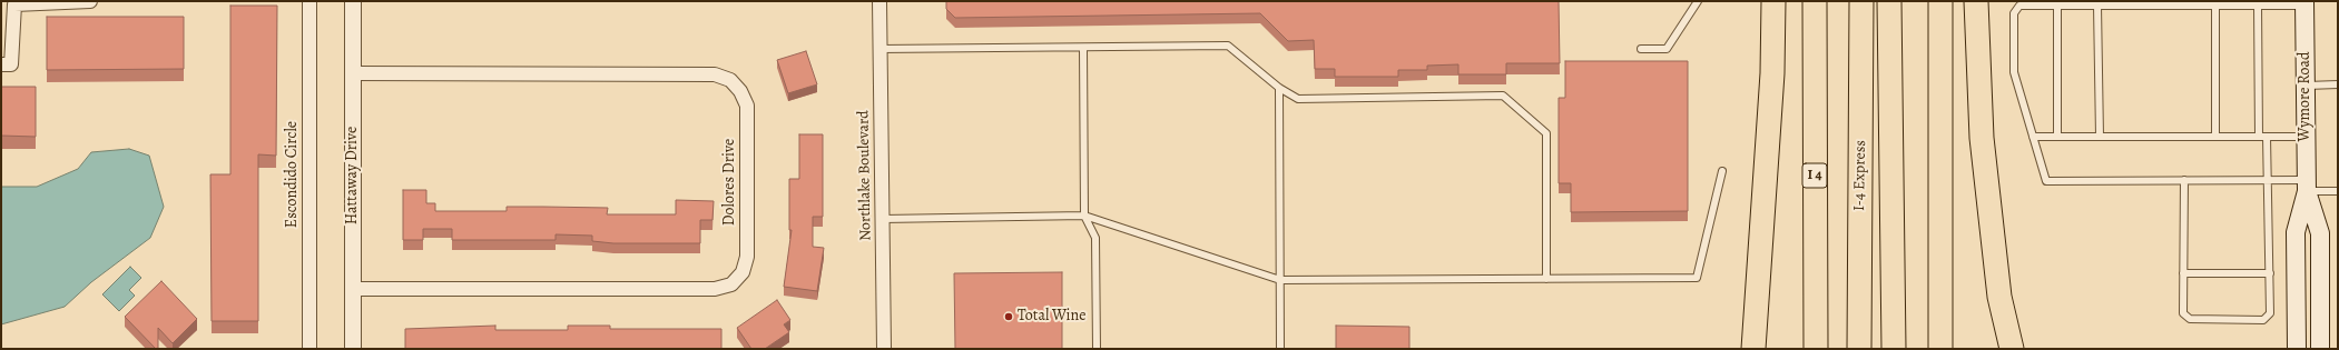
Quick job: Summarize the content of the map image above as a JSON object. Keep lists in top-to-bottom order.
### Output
{
  "streets": {
    "highway": ["I 4", "I-4 Express"],
    "main road": ["Wymore Road"],
    "street": [
      "Escondido Circle",
      "Hattaway Drive",
      "Northlake Boulevard",
      "Dolores Drive"
    ]
  },
  "crossings": [
    ["Hattaway Drive", "Dolores Drive"]
  ],
  "places": ["Total Wine"]
}
